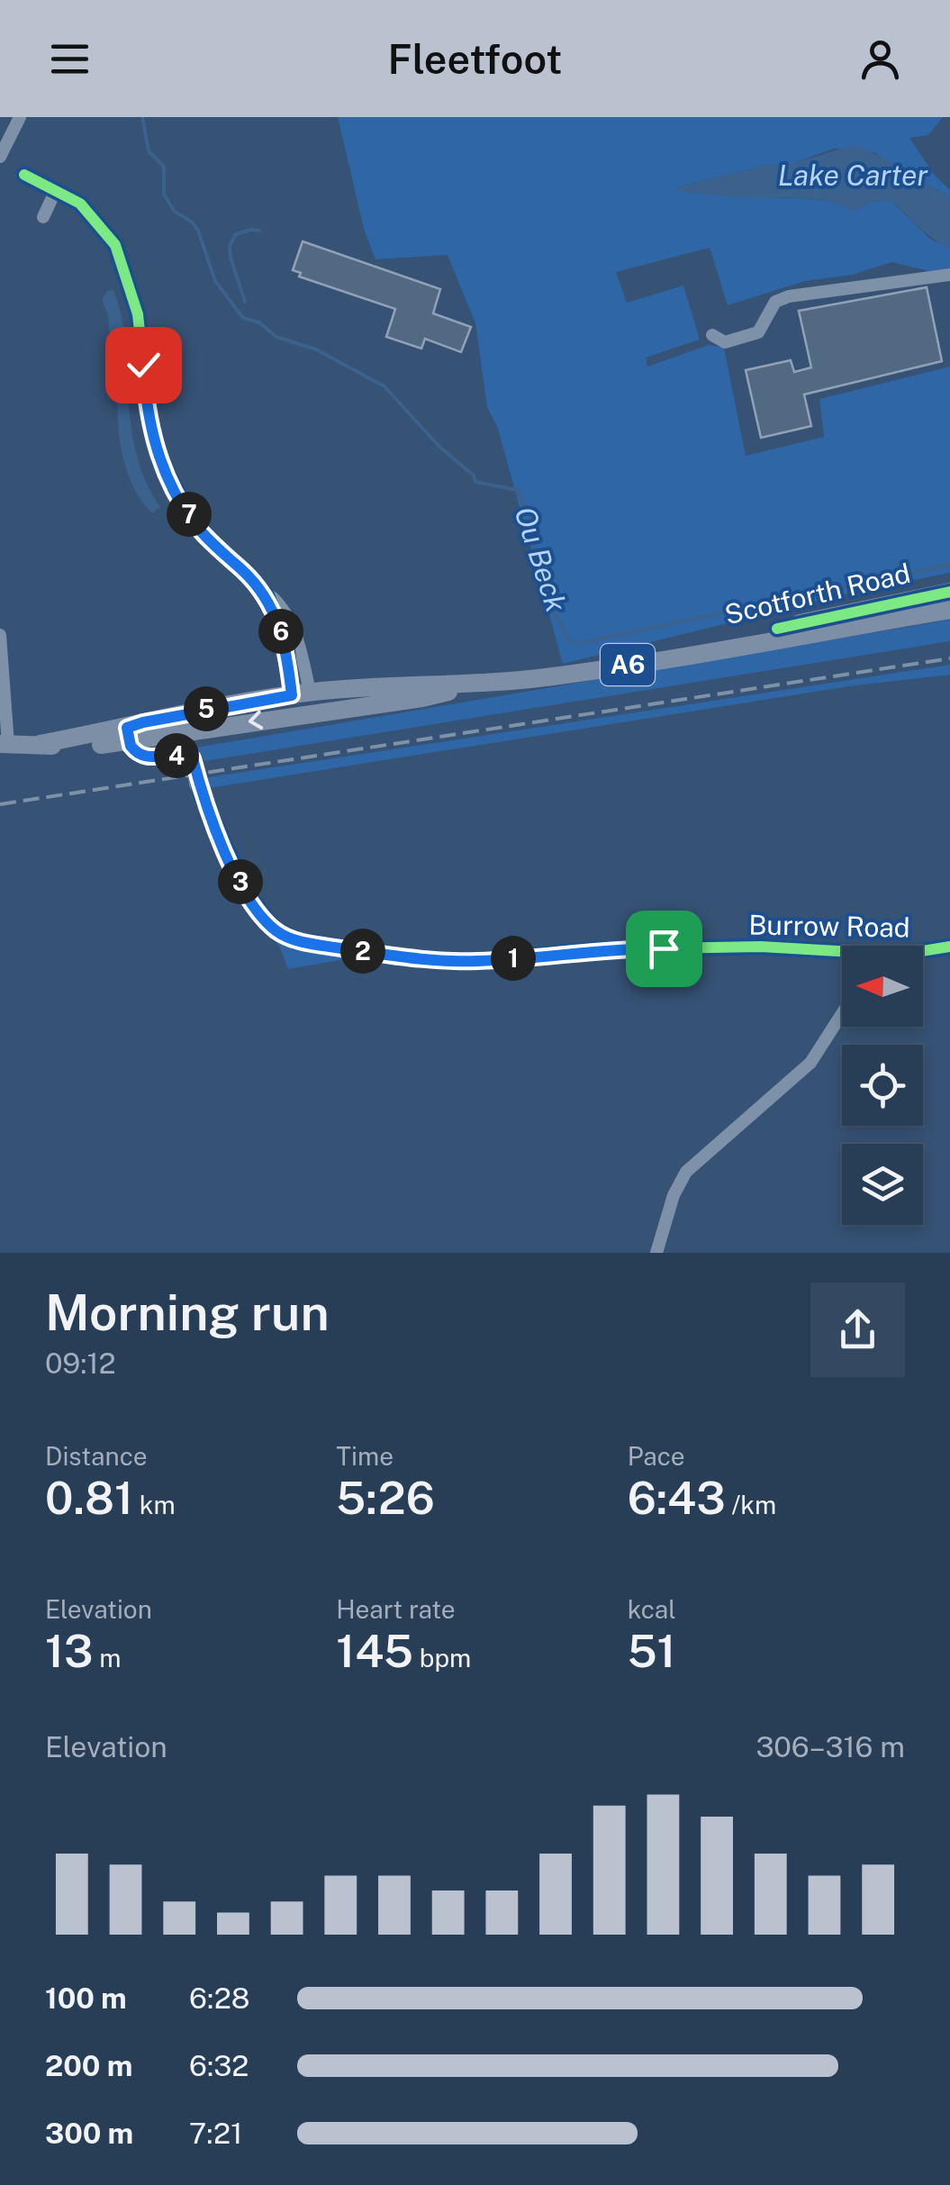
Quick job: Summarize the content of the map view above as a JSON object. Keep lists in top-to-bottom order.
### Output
{
  "streets": {
    "main road": ["Scotforth Road", "A6"],
    "street": ["Burrow Road"]
  },
  "crossings": [
    ["Scotforth Road", "Burrow Road"]
  ],
  "water": ["Lake Carter", "Ou Beck"],
  "north": "left",
  "page": {
    "header": "Fleetfoot",
    "pins": [
      "7",
      "6",
      "5",
      "4",
      "3",
      "2",
      "1"
    ],
    "heading": ["Morning run", "09:12"],
    "stats": [
      ["Distance", "0.81 km"],
      ["Time", "5:26"],
      ["Pace", "6:43 /km"],
      ["Elevation", "13 m"],
      ["Heart rate", "145 bpm"],
      ["kcal", "51"]
    ],
    "chart": ["Elevation", "306–316 m"],
    "list": [
      {
        "name": "100 m",
        "note": "6:28"
      },
      {
        "name": "200 m",
        "note": "6:32"
      },
      {
        "name": "300 m",
        "note": "7:21"
      }
    ]
  }
}
